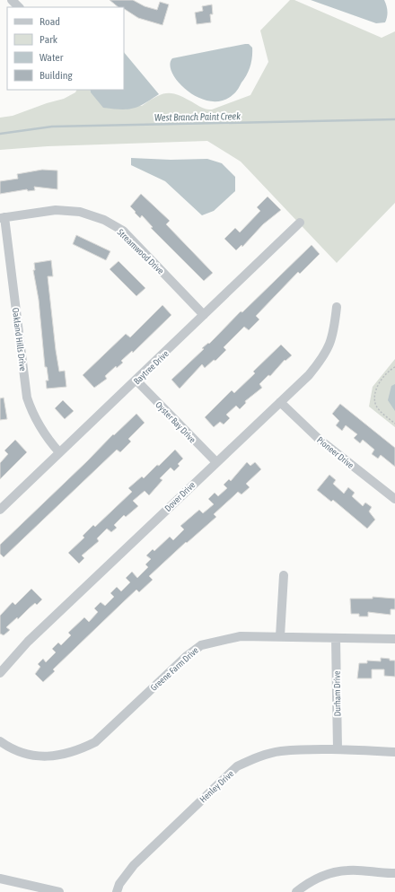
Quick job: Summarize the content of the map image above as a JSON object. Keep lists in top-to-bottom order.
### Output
{
  "streets": {
    "street": [
      "Streamwood Drive",
      "Oakland Hills Drive",
      "Baytree Drive",
      "Oyster Bay Drive",
      "Pioneer Drive",
      "Dover Drive",
      "Greene Farm Drive",
      "Durham Drive",
      "Henley Drive"
    ]
  },
  "crossings": [
    ["Streamwood Drive", "Oakland Hills Drive"],
    ["Streamwood Drive", "Baytree Drive"],
    ["Oakland Hills Drive", "Baytree Drive"],
    ["Baytree Drive", "Oyster Bay Drive"],
    ["Oyster Bay Drive", "Dover Drive"],
    ["Pioneer Drive", "Dover Drive"],
    ["Greene Farm Drive", "Durham Drive"],
    ["Durham Drive", "Henley Drive"]
  ],
  "water": ["West Branch Paint Creek"],
  "legend": [
    "Road",
    "Park",
    "Water",
    "Building"
  ]
}
